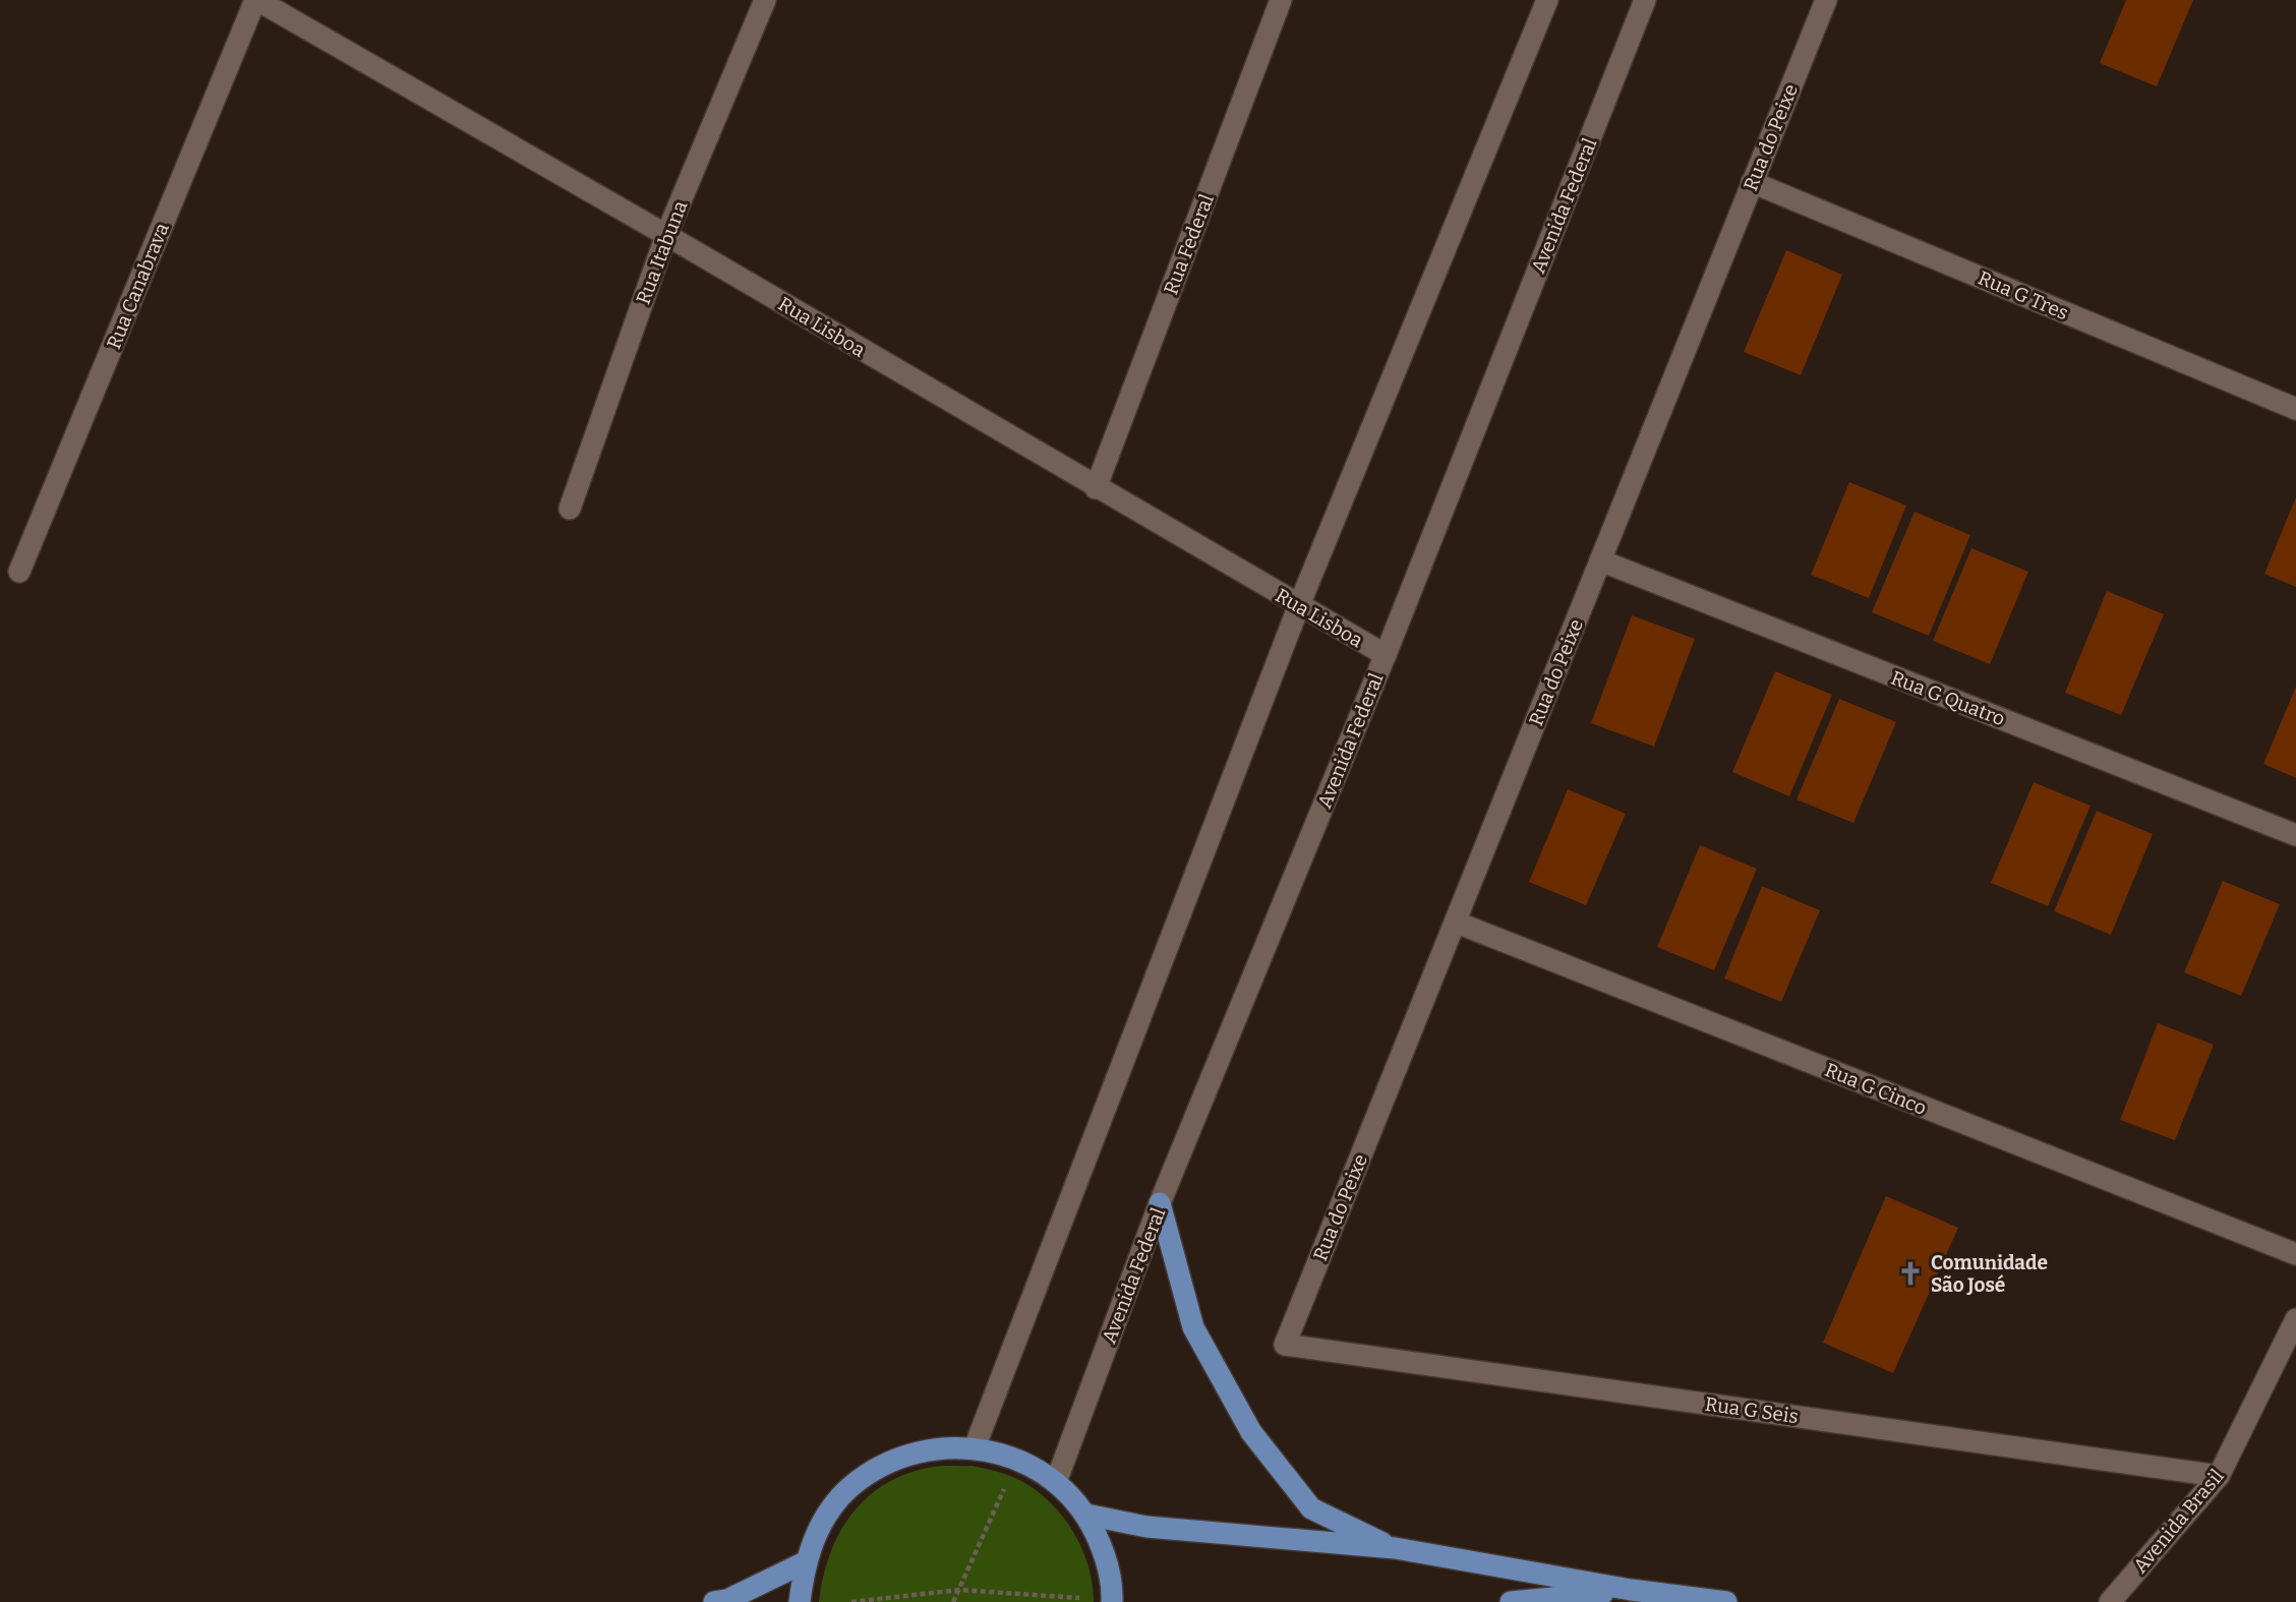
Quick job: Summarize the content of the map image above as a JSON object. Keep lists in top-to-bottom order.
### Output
{
  "streets": {
    "street": [
      "Rua do Peixe",
      "Avenida Federal",
      "Rua Federal",
      "Rua Itabuna",
      "Rua Canabrava",
      "Rua G Tres",
      "Rua Lisboa",
      "Rua G Quatro",
      "Rua G Cinco",
      "Rua G Seis",
      "Avenida Brasil"
    ]
  },
  "crossings": [
    ["Rua do Peixe", "Rua G Tres"],
    ["Rua do Peixe", "Rua G Quatro"],
    ["Rua do Peixe", "Rua G Cinco"],
    ["Rua do Peixe", "Rua G Seis"],
    ["Avenida Federal", "Rua Lisboa"],
    ["Rua Federal", "Rua Lisboa"],
    ["Rua Itabuna", "Rua Lisboa"],
    ["Rua Canabrava", "Rua Lisboa"],
    ["Rua G Seis", "Avenida Brasil"]
  ],
  "places": {
    "church": ["Comunidade São José"]
  }
}
